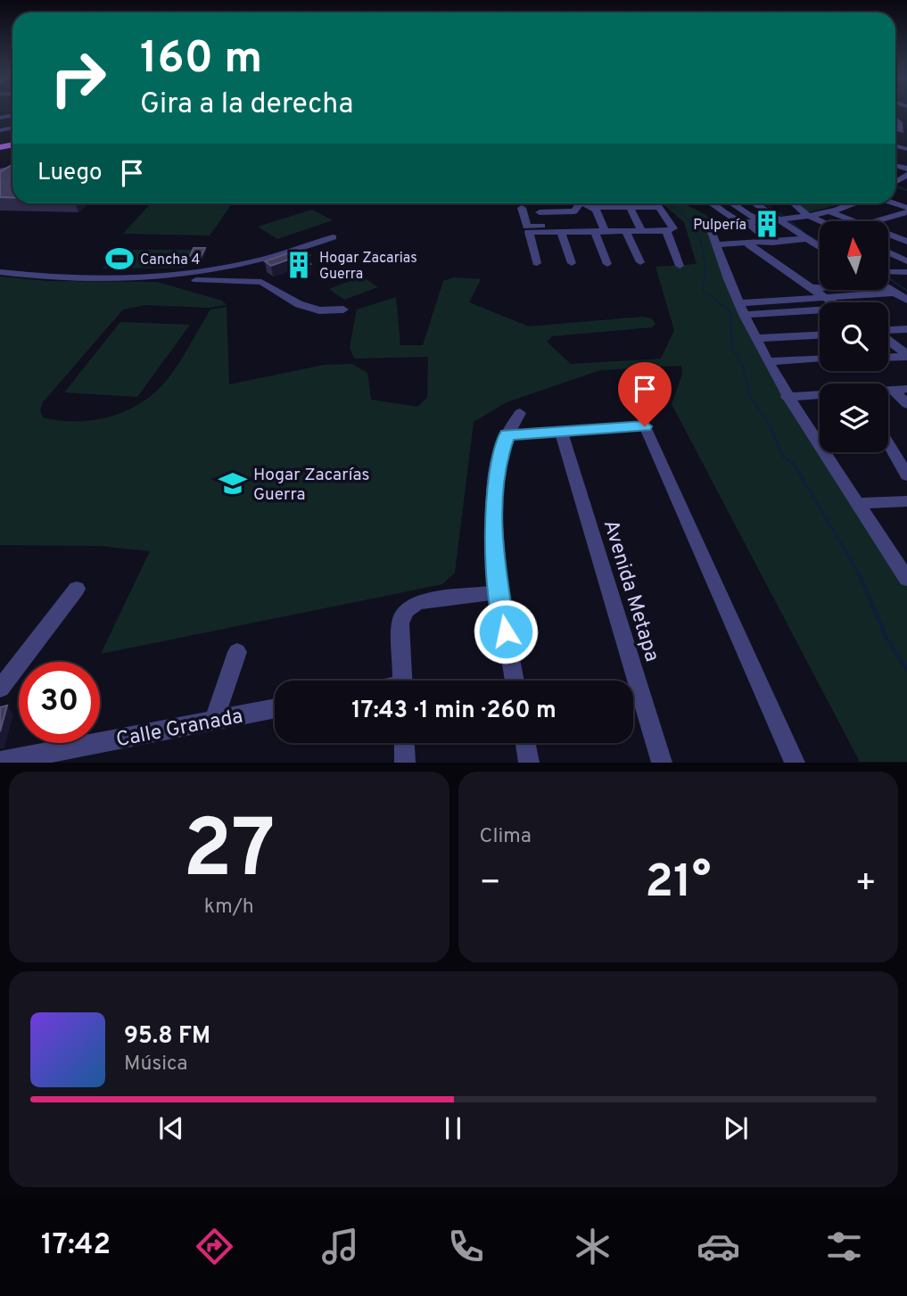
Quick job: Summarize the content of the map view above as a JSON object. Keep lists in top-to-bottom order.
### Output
{
  "streets": {
    "street": ["Avenida Metapa", "Calle Granada"]
  },
  "places": {
    "building": ["Pulpería", "Hogar Zacarias Guerra"],
    "sports": ["Cancha 4"],
    "school or university": ["Hogar Zacarías Guerra"]
  },
  "north": "top",
  "page": {
    "turn": ["160 m", "Gira a la derecha"],
    "then": "Luego",
    "limit": "30",
    "trip": "17:43 · 1 min · 260 m",
    "tile": [
      ["27", "km/h"],
      "Clima"
    ],
    "heat": ["−", "21°", "+"],
    "song": ["95.8 FM", "Música"],
    "tabs": "17:42"
  }
}
